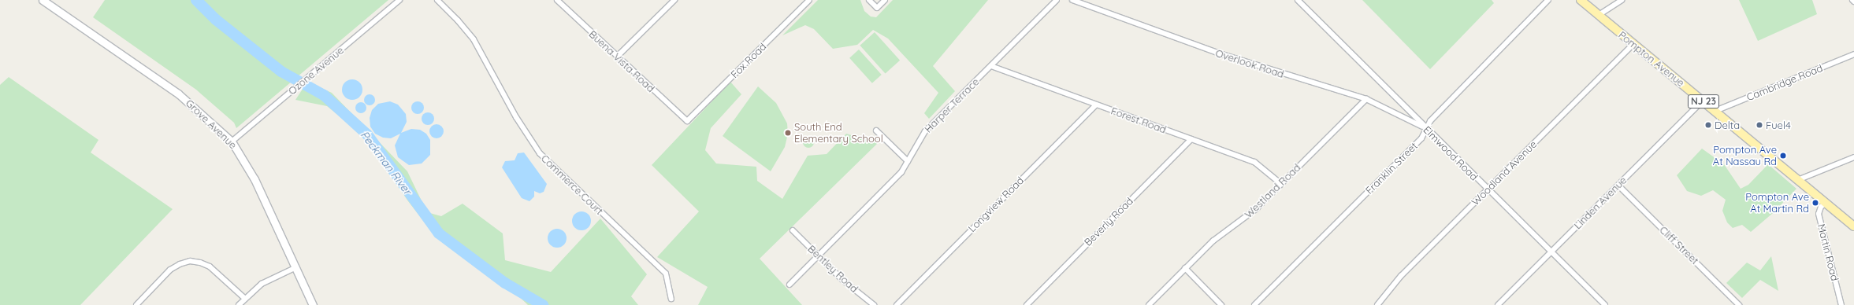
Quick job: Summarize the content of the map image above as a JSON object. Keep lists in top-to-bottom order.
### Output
{
  "streets": {
    "main road": ["Pompton Avenue", "NJ 23"],
    "street": [
      "Fox Road",
      "Buena Vista Road",
      "Overlook Road",
      "Ozone Avenue",
      "Cambridge Road",
      "Harper Terrace",
      "Forest Road",
      "Grove Avenue",
      "Elmwood Road",
      "Franklin Street",
      "Woodland Avenue",
      "Commerce Court",
      "Westland Road",
      "Linden Avenue",
      "Longview Road",
      "Beverly Road",
      "Cliff Street",
      "Martin Road",
      "Bentley Road"
    ]
  },
  "crossings": [
    ["Pompton Avenue", "Cambridge Road"],
    ["Pompton Avenue", "Woodland Avenue"],
    ["Pompton Avenue", "Linden Avenue"],
    ["Pompton Avenue", "Martin Road"],
    ["Fox Road", "Buena Vista Road"],
    ["Overlook Road", "Elmwood Road"],
    ["Overlook Road", "Franklin Street"],
    ["Overlook Road", "Westland Road"],
    ["Ozone Avenue", "Grove Avenue"],
    ["Harper Terrace", "Forest Road"],
    ["Harper Terrace", "Bentley Road"],
    ["Forest Road", "Westland Road"],
    ["Forest Road", "Longview Road"],
    ["Forest Road", "Beverly Road"],
    ["Elmwood Road", "Franklin Street"],
    ["Elmwood Road", "Woodland Avenue"],
    ["Elmwood Road", "Linden Avenue"],
    ["Linden Avenue", "Cliff Street"]
  ],
  "water": ["Peckman River"],
  "places": [
    "Delta",
    "Fuel4",
    "South End Elementary School",
    "Pompton Ave At Nassau Rd",
    "Pompton Ave At Martin Rd"
  ]
}
